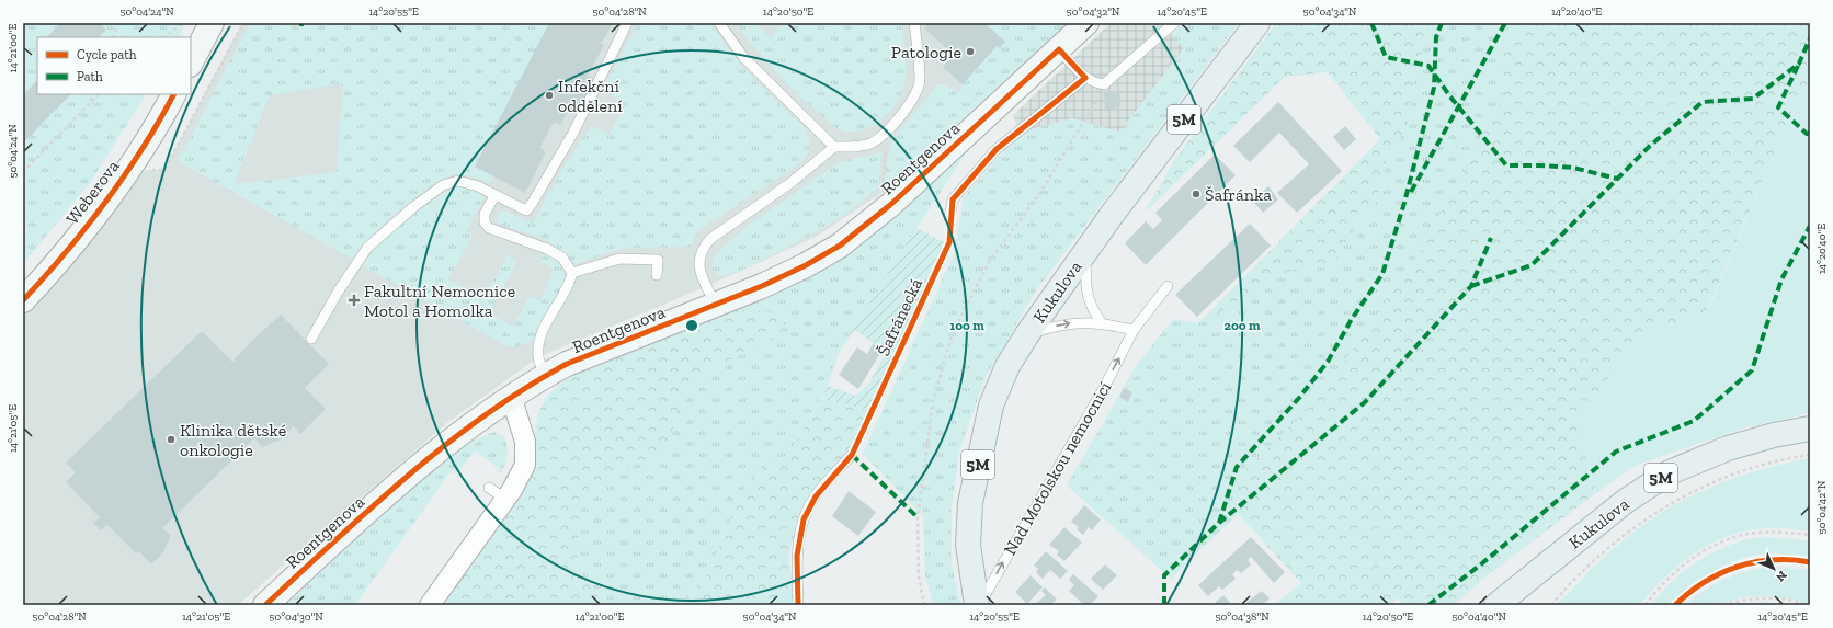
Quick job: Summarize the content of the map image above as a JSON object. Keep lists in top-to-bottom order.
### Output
{
  "streets": {
    "main road": ["5M", "Kukulova"],
    "street": ["Roentgenova", "Weberova"],
    "lane": ["Nad Motolskou nemocnicí"],
    "cycle path": ["Šafránecká"]
  },
  "crossings": [
    ["Kukulova", "Nad Motolskou nemocnicí"]
  ],
  "one_way": ["Nad Motolskou nemocnicí"],
  "places": {
    "other": [
      "Patologie",
      "Infekční oddělení",
      "Šafránka",
      "Klinika dětské onkologie"
    ],
    "health": ["Fakultní Nemocnice Motol a Homolka"]
  },
  "legend": ["Cycle path", "Path"],
  "north": "bottom right",
  "coordinates": [
    "50°04'24\"N",
    "14°20'55\"E",
    "50°04'28\"N",
    "14°20'50\"E",
    "50°04'32\"N",
    "14°20'45\"E",
    "50°04'34\"N",
    "14°20'40\"E",
    "14°21'00\"E",
    "14°21'05\"E",
    "50°04'42\"N",
    "50°04'30\"N",
    "50°04'38\"N",
    "50°04'40\"N"
  ],
  "rings": ["100 m", "200 m"]
}
